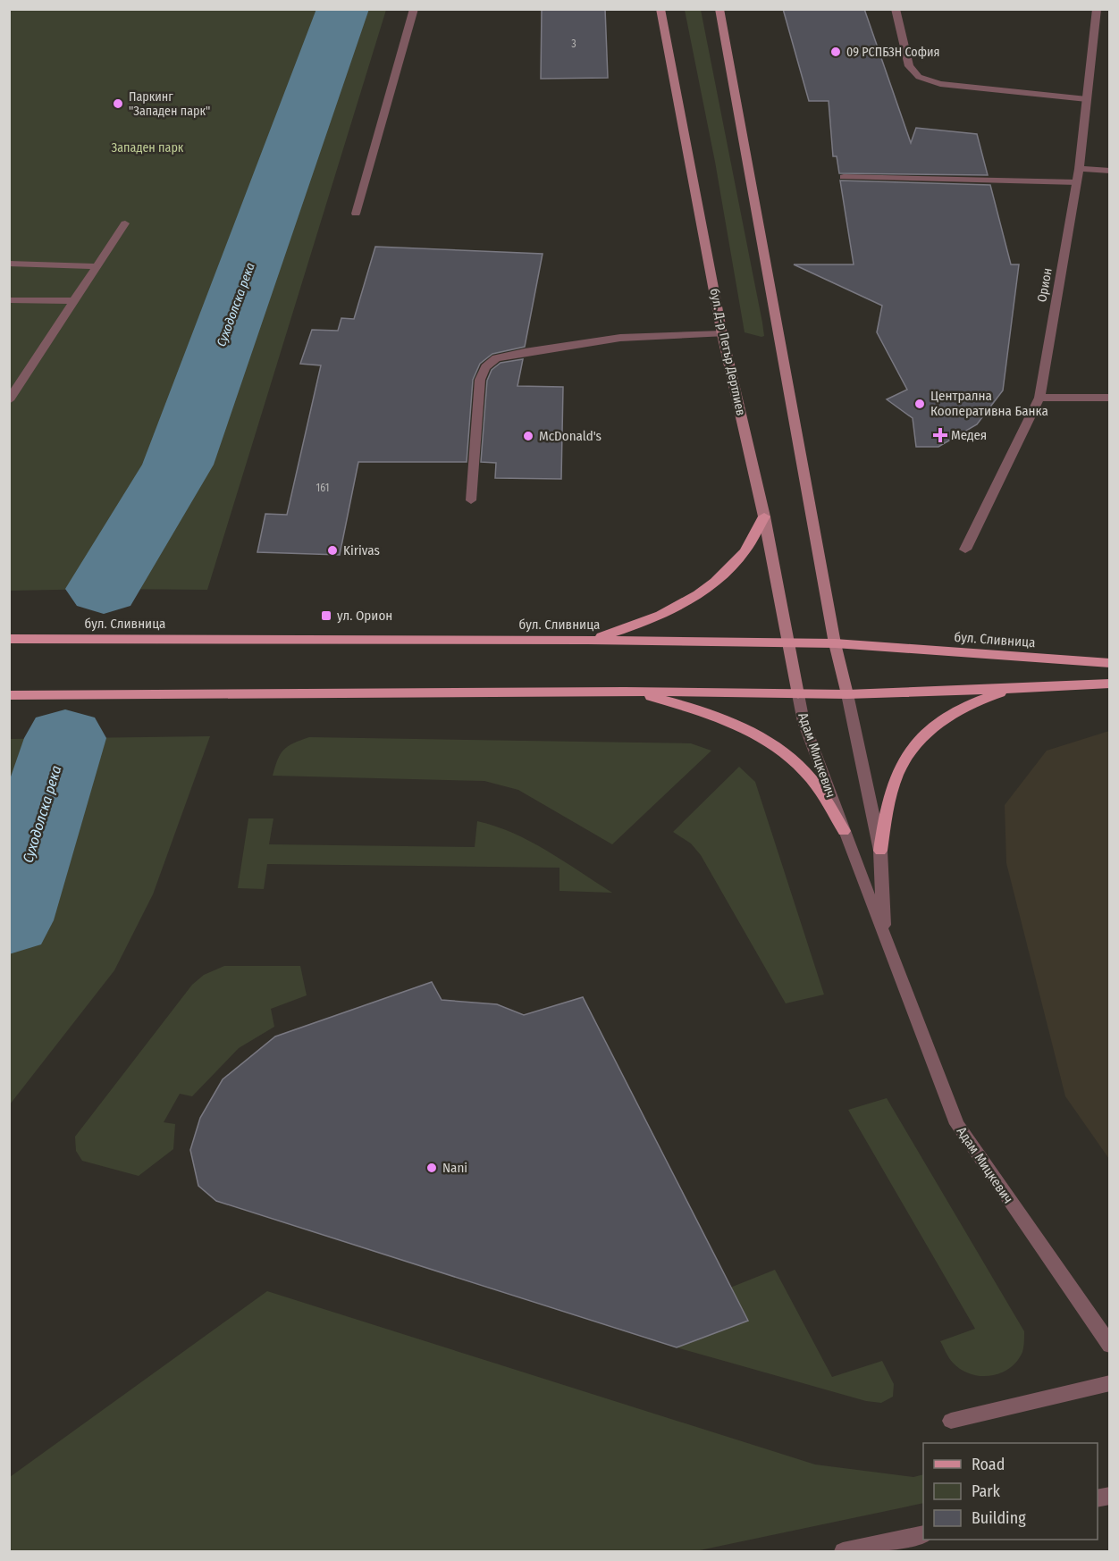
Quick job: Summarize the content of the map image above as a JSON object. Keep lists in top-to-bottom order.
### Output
{
  "streets": {
    "main road": ["бул. Д-р Петър Дертлиев", "бул. Сливница"],
    "street": ["Орион", "Адам Мицкевич"]
  },
  "crossings": [
    ["бул. Д-р Петър Дертлиев", "бул. Сливница"],
    ["бул. Д-р Петър Дертлиев", "Адам Мицкевич"]
  ],
  "water": ["Суходолска река"],
  "parks": ["Западен парк"],
  "places": {
    "other": [
      "09 РСПБЗН София",
      "Паркинг \"Западен парк\"",
      "Централна Кооперативна Банка",
      "McDonald's",
      "Kirivas",
      "Nani"
    ],
    "health": ["Медея"],
    "transit": ["ул. Орион"]
  },
  "house_numbers": ["3", "161"],
  "legend": ["Road", "Park", "Building"]
}
